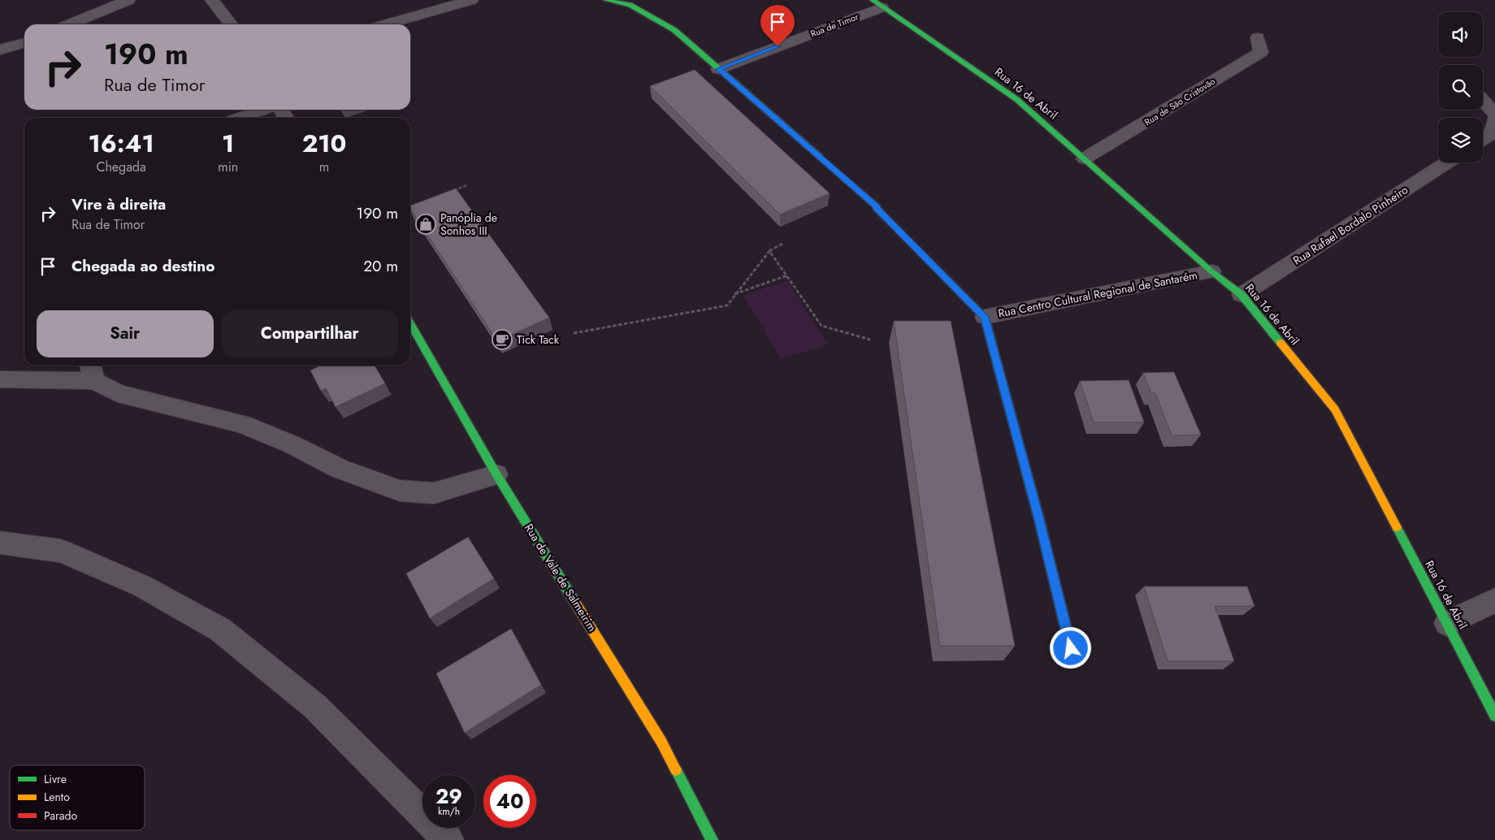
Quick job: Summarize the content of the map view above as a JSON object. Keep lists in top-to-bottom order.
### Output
{
  "streets": {
    "street": [
      "Rua de Timor",
      "Rua 16 de Abril",
      "Rua de São Cristovão",
      "Rua Rafael Bordalo Pinheiro",
      "Rua Centro Cultural Regional de Santarém",
      "Rua de Vale de Salmeirim"
    ]
  },
  "crossings": [
    ["Rua de Timor", "Rua 16 de Abril"],
    ["Rua 16 de Abril", "Rua de São Cristovão"],
    ["Rua 16 de Abril", "Rua Rafael Bordalo Pinheiro"],
    ["Rua 16 de Abril", "Rua Centro Cultural Regional de Santarém"]
  ],
  "places": {
    "shop": ["Panóplia de Sonhos III"],
    "cafe": ["Tick Tack"]
  },
  "legend": ["Livre", "Lento", "Parado"],
  "page": {
    "turn": ["190 m", "Rua de Timor"],
    "eta": [
      "16:41",
      "Chegada",
      "1",
      "min",
      "210",
      "m"
    ],
    "list": [
      {
        "name": "Vire à direita",
        "note": "Rua de Timor",
        "value": "190 m"
      },
      {
        "name": "Chegada ao destino",
        "value": "20 m"
      }
    ],
    "buttons": ["Sair", "Compartilhar"],
    "speed": "29 km/h",
    "limit": "40"
  }
}
